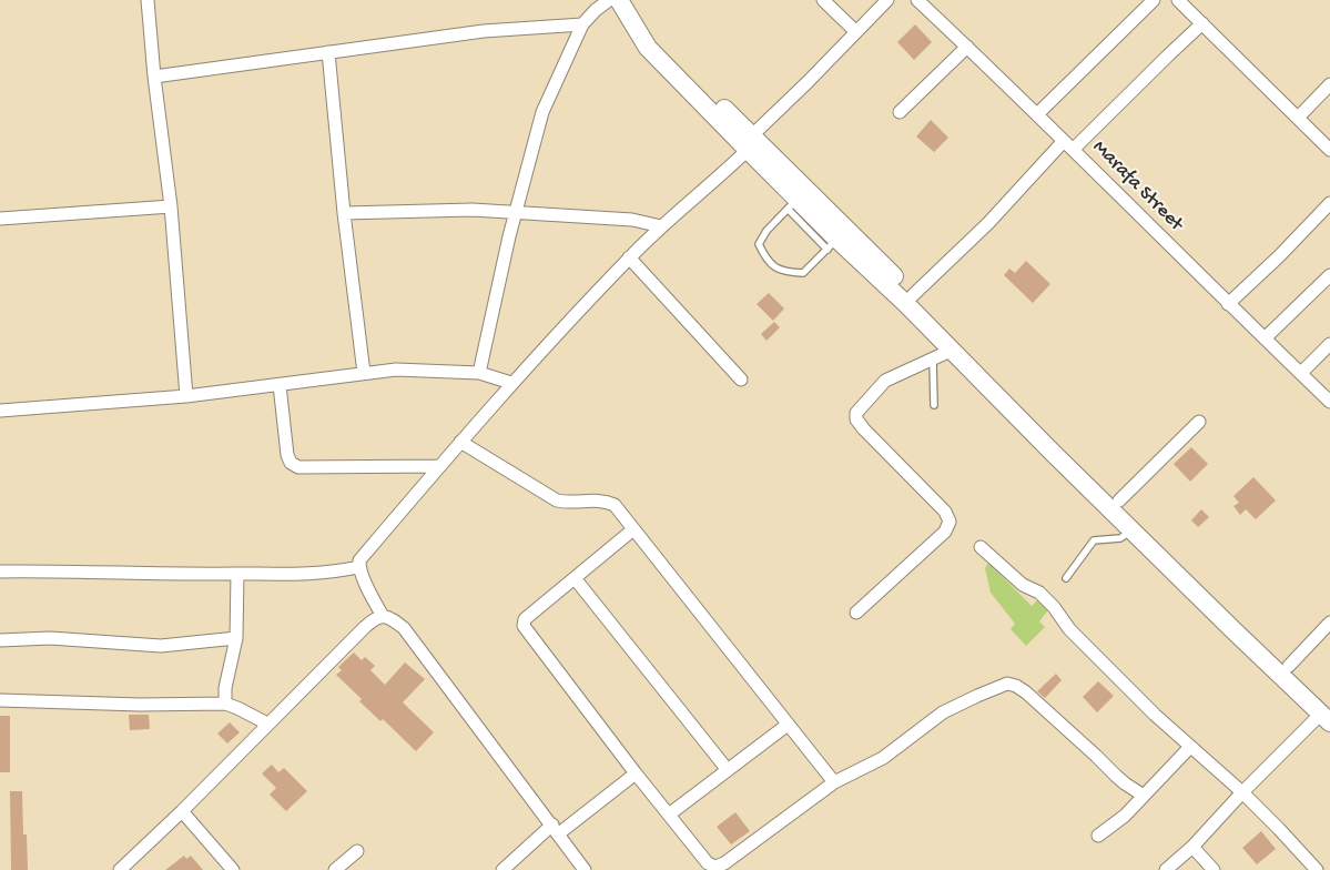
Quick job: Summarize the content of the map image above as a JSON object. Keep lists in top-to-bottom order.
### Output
{
  "streets": {
    "street": ["Marafa Street"]
  }
}
